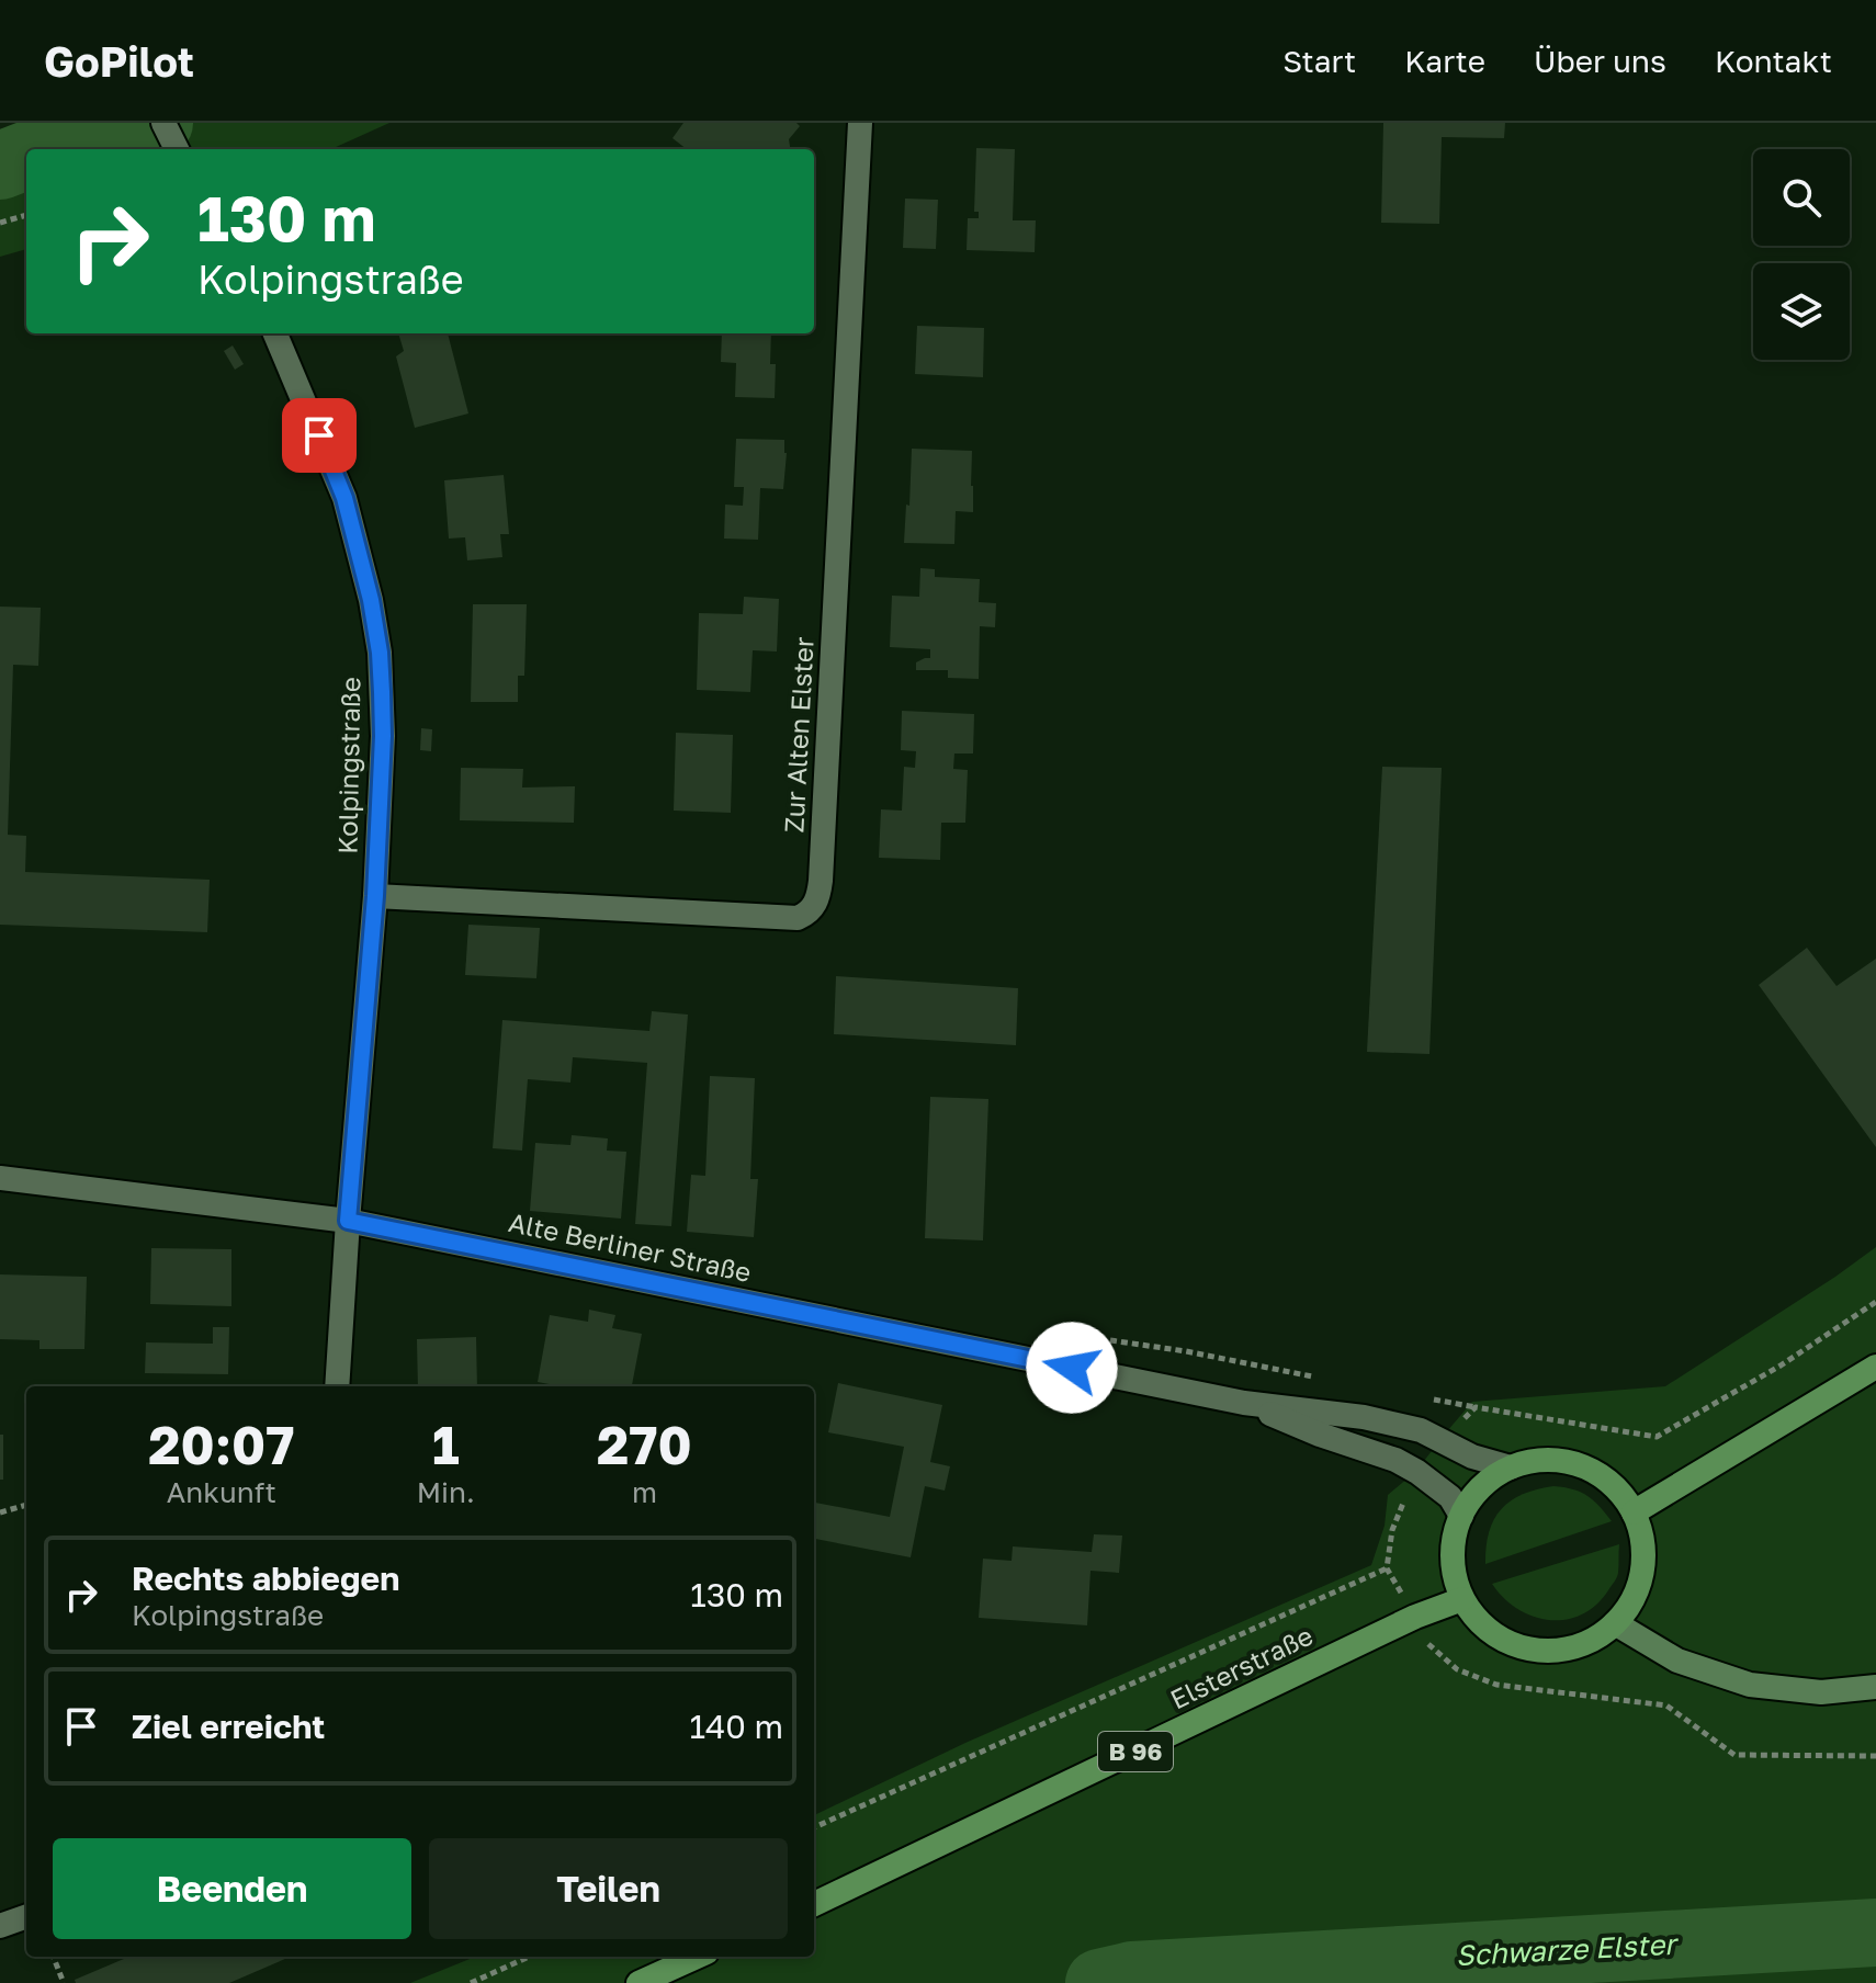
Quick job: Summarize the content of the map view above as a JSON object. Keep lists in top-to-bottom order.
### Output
{
  "streets": {
    "main road": ["Elsterstraße", "B 96"],
    "street": ["Zur Alten Elster", "Kolpingstraße", "Alte Berliner Straße"]
  },
  "crossings": [
    ["Zur Alten Elster", "Kolpingstraße"],
    ["Kolpingstraße", "Alte Berliner Straße"],
    ["Alte Berliner Straße", "Elsterstraße"]
  ],
  "water": ["Schwarze Elster"],
  "page": {
    "header": "GoPilot",
    "nav": [
      "Start",
      "Karte",
      "Über uns",
      "Kontakt"
    ],
    "turn": ["130 m", "Kolpingstraße"],
    "eta": [
      "20:07",
      "Ankunft",
      "1",
      "Min.",
      "270",
      "m"
    ],
    "list": [
      {
        "name": "Rechts abbiegen",
        "note": "Kolpingstraße",
        "value": "130 m"
      },
      {
        "name": "Ziel erreicht",
        "value": "140 m"
      }
    ],
    "buttons": ["Beenden", "Teilen"]
  }
}
